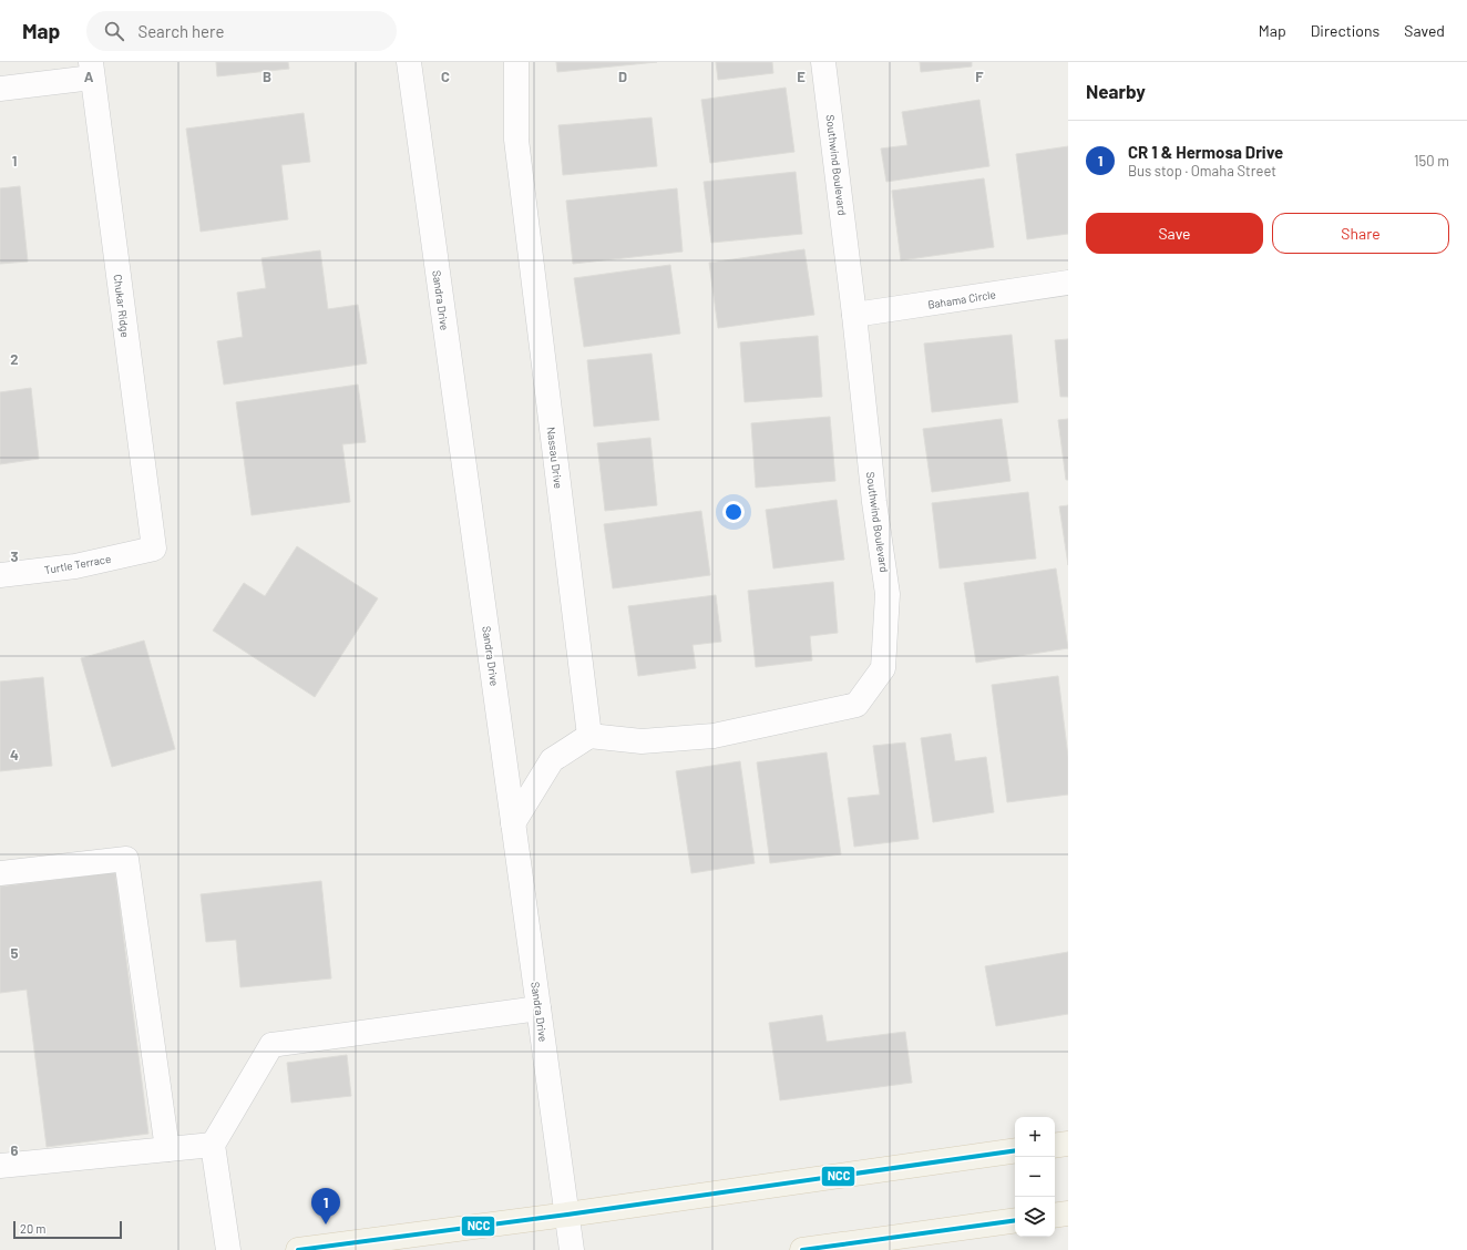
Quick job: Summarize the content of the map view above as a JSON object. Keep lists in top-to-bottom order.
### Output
{
  "streets": {
    "street": [
      "Southwind Boulevard",
      "Bahama Circle",
      "Sandra Drive",
      "Chukar Ridge",
      "Nassau Drive",
      "Turtle Terrace"
    ]
  },
  "crossings": [
    ["Southwind Boulevard", "Bahama Circle"],
    ["Southwind Boulevard", "Nassau Drive"],
    ["Chukar Ridge", "Turtle Terrace"]
  ],
  "lines": ["transit line NCC"],
  "scale_bar": "20 m",
  "page": {
    "header": "Map",
    "search": "Search here",
    "nav": ["Map", "Directions", "Saved"],
    "heading": "Nearby",
    "list": [
      {
        "mark": "1",
        "name": "CR 1 & Hermosa Drive",
        "note": "Bus stop · Omaha Street",
        "value": "150 m"
      }
    ],
    "buttons": ["Save", "Share"],
    "map_buttons": ["+", "−"],
    "pins": "1",
    "scale": "20 m"
  },
  "grid": {
    "columns": [
      "A",
      "B",
      "C",
      "D",
      "E",
      "F"
    ],
    "rows": [
      "1",
      "2",
      "3",
      "4",
      "5",
      "6"
    ]
  }
}
